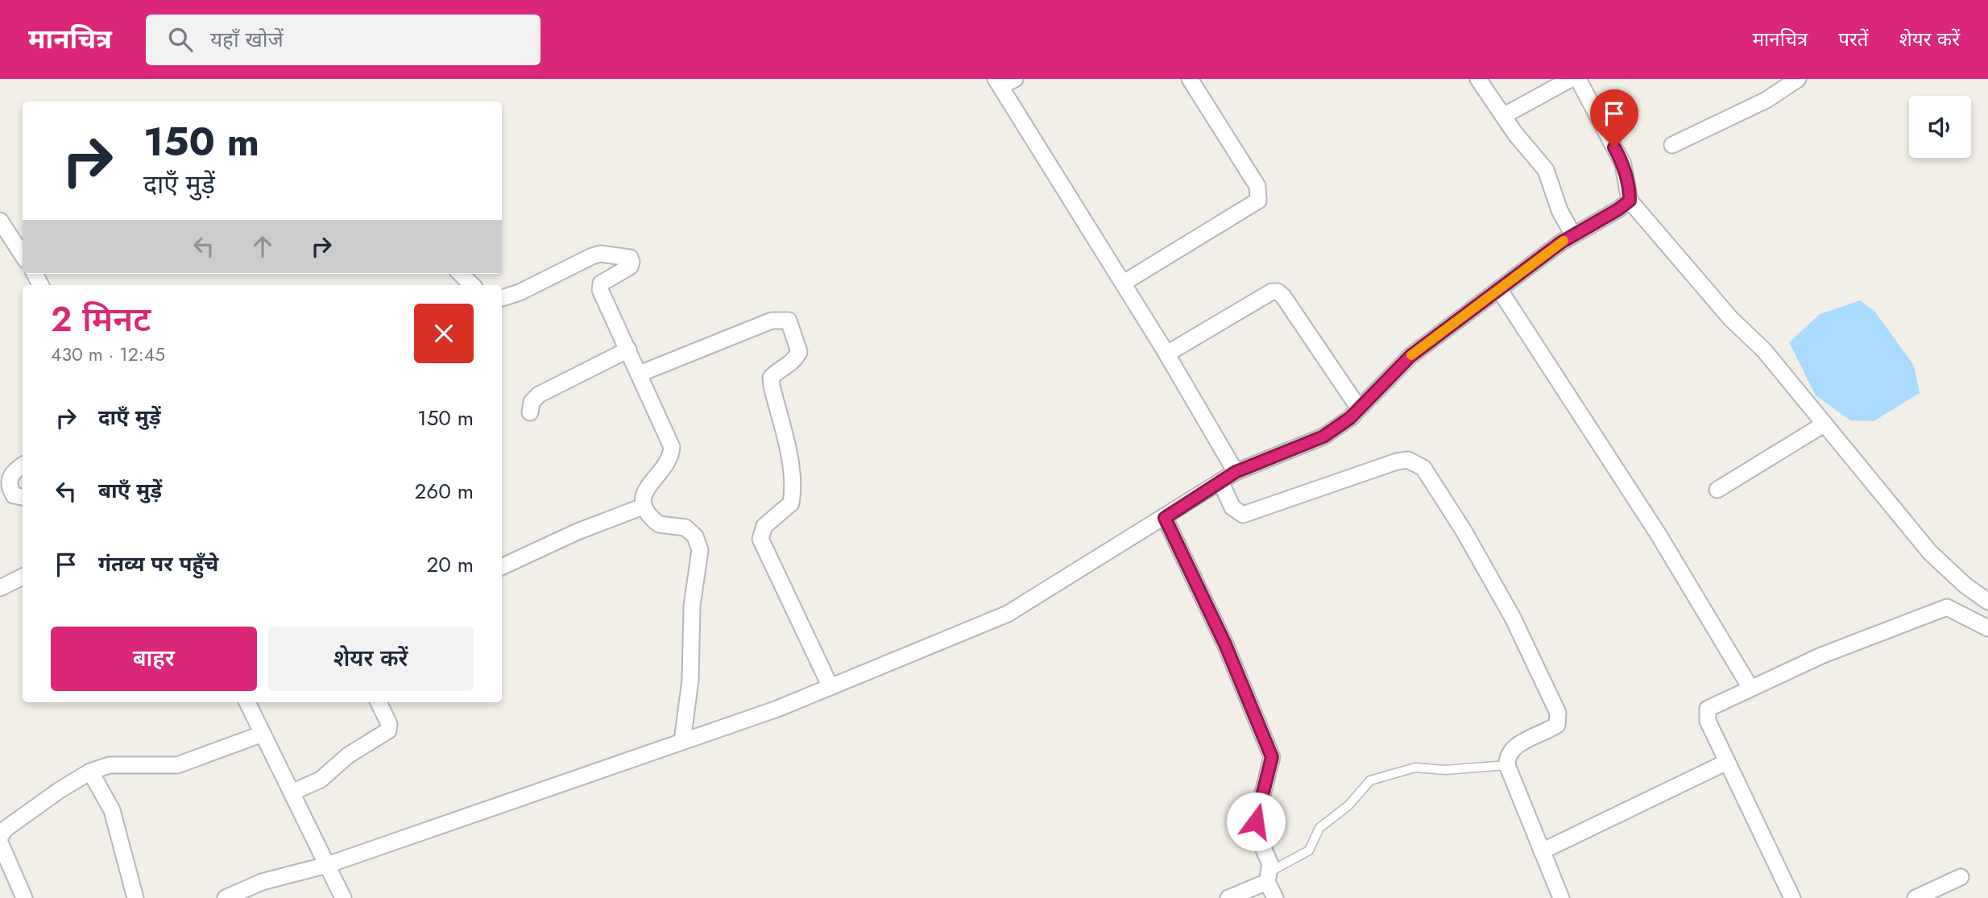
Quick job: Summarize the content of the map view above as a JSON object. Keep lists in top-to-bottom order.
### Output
{
  "page": {
    "header": "मानचित्र",
    "search": "यहाँ खोजें",
    "nav": ["मानचित्र", "परतें", "शेयर करें"],
    "turn": ["150 m", "दाएँ मुड़ें"],
    "heading": ["2 मिनट", "430 m · 12:45"],
    "list": [
      {
        "name": "दाएँ मुड़ें",
        "value": "150 m"
      },
      {
        "name": "बाएँ मुड़ें",
        "value": "260 m"
      },
      {
        "name": "गंतव्य पर पहुँचे",
        "value": "20 m"
      }
    ],
    "buttons": ["बाहर", "शेयर करें"]
  }
}
